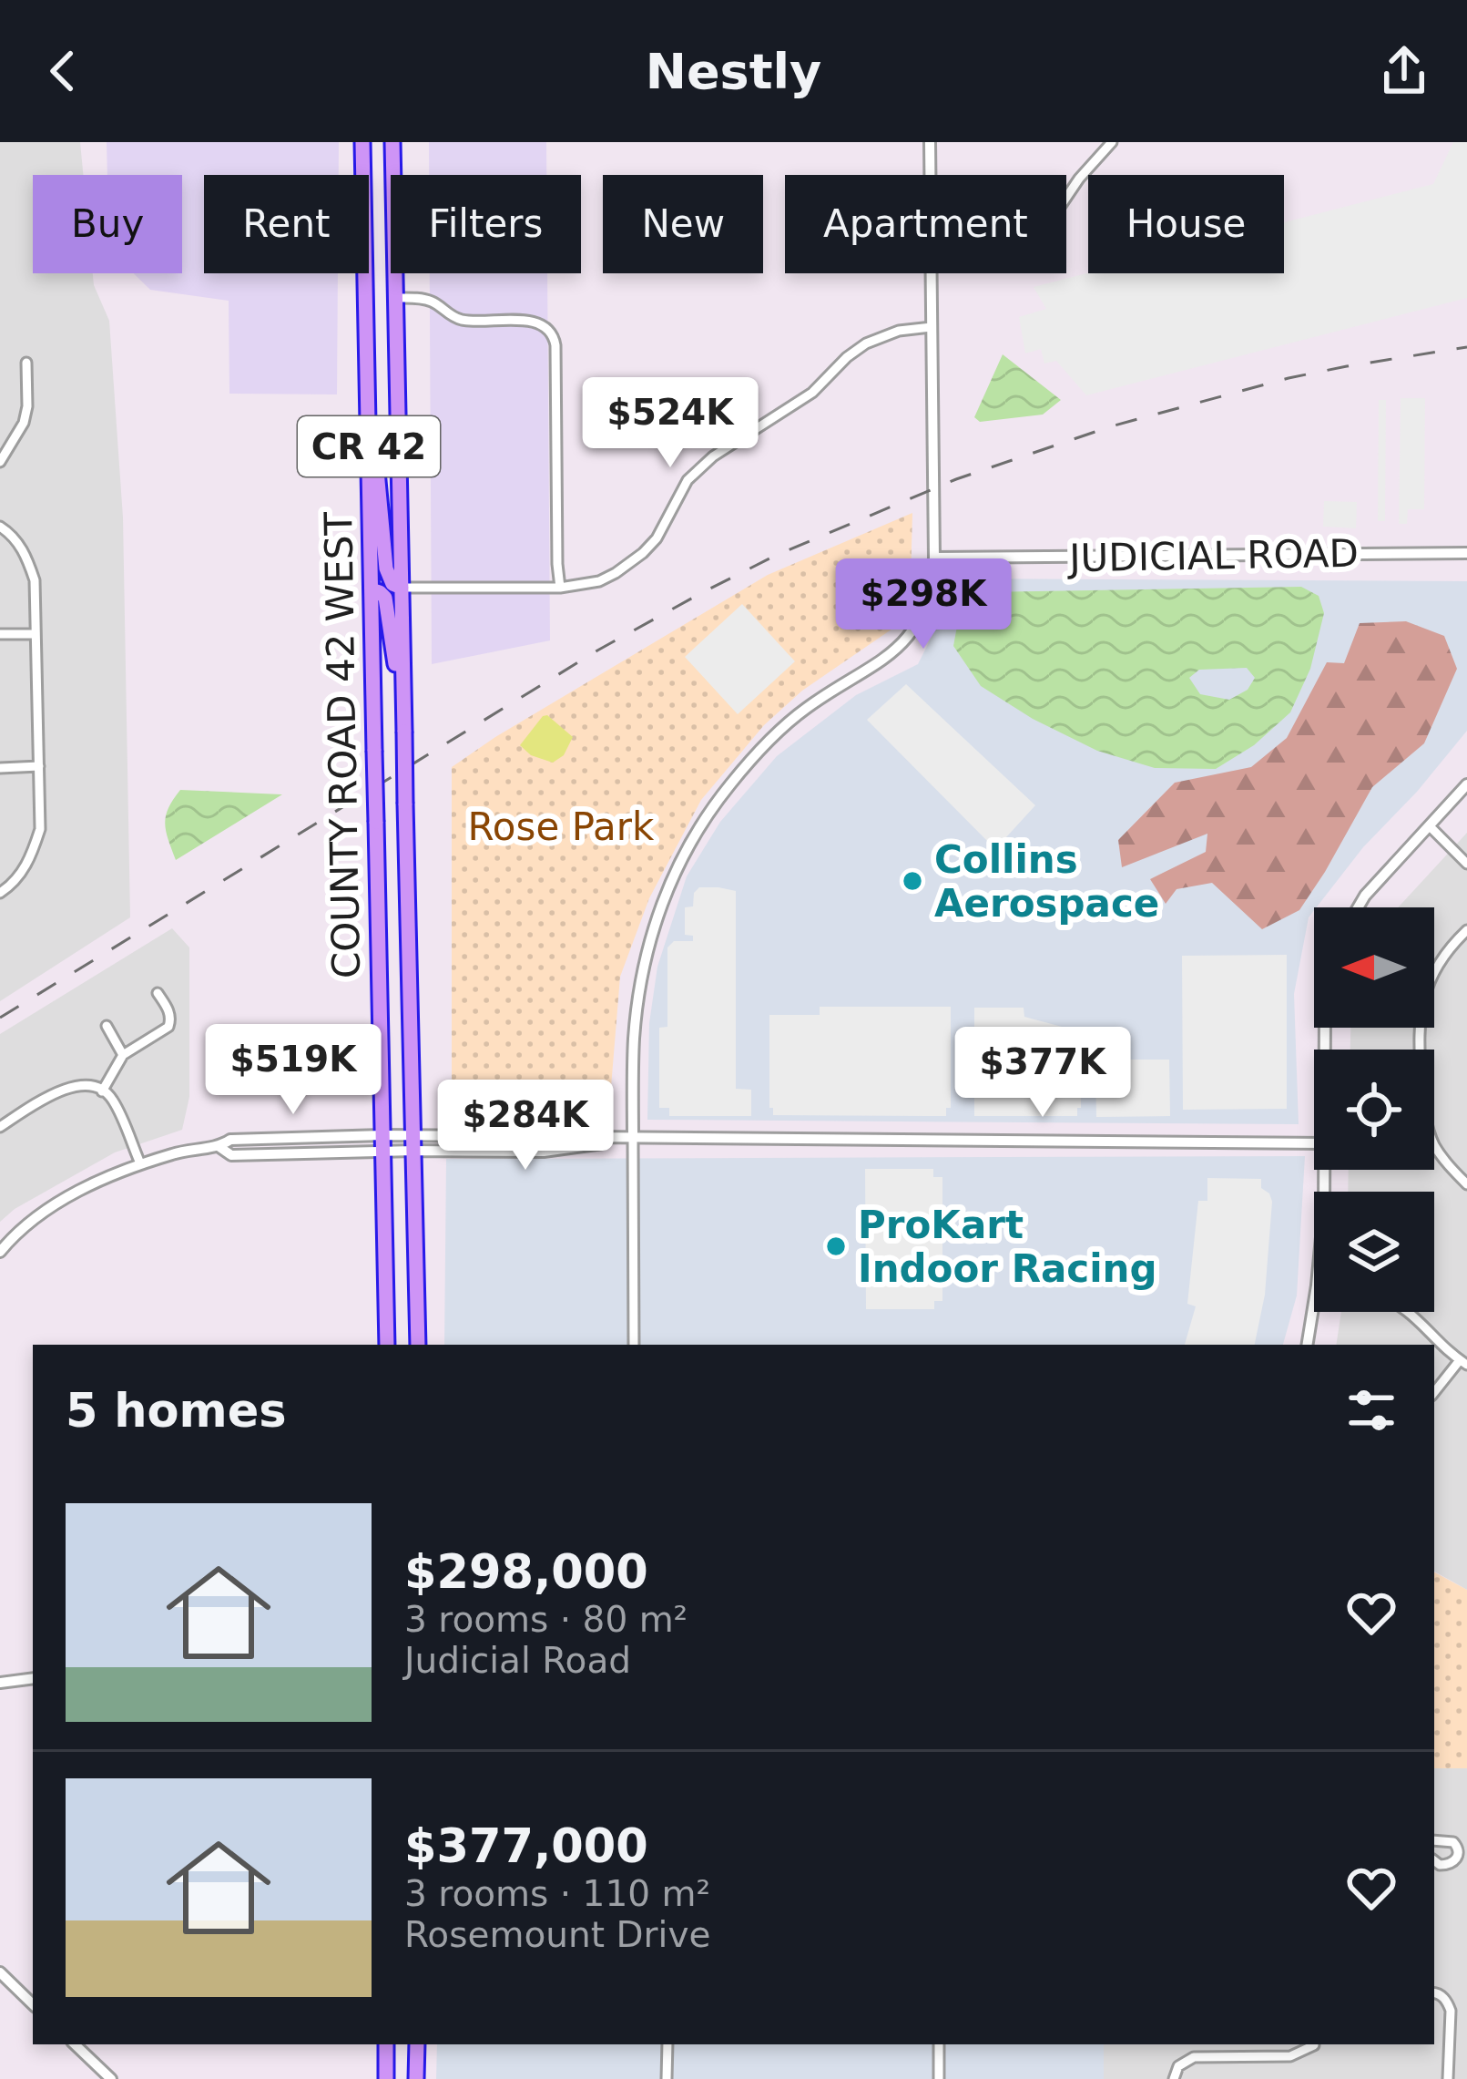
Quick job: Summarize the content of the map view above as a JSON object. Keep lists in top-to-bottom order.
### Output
{
  "streets": {
    "highway": ["CR 42", "COUNTY ROAD 42 WEST"],
    "street": ["JUDICIAL ROAD"]
  },
  "parks": ["Rose Park"],
  "places": ["Collins Aerospace", "ProKart Indoor Racing"],
  "north": "left",
  "page": {
    "header": "Nestly",
    "chip": [
      "Buy",
      "Rent",
      "Filters",
      "New",
      "Apartment",
      "House"
    ],
    "price": [
      "$524K",
      "$298K",
      "$519K",
      "$377K",
      "$284K"
    ],
    "heading": "5 homes",
    "list": [
      {
        "name": "$298,000",
        "note": "3 rooms · 80 m² · Judicial Road"
      },
      {
        "name": "$377,000",
        "note": "3 rooms · 110 m² · Rosemount Drive"
      }
    ]
  }
}
